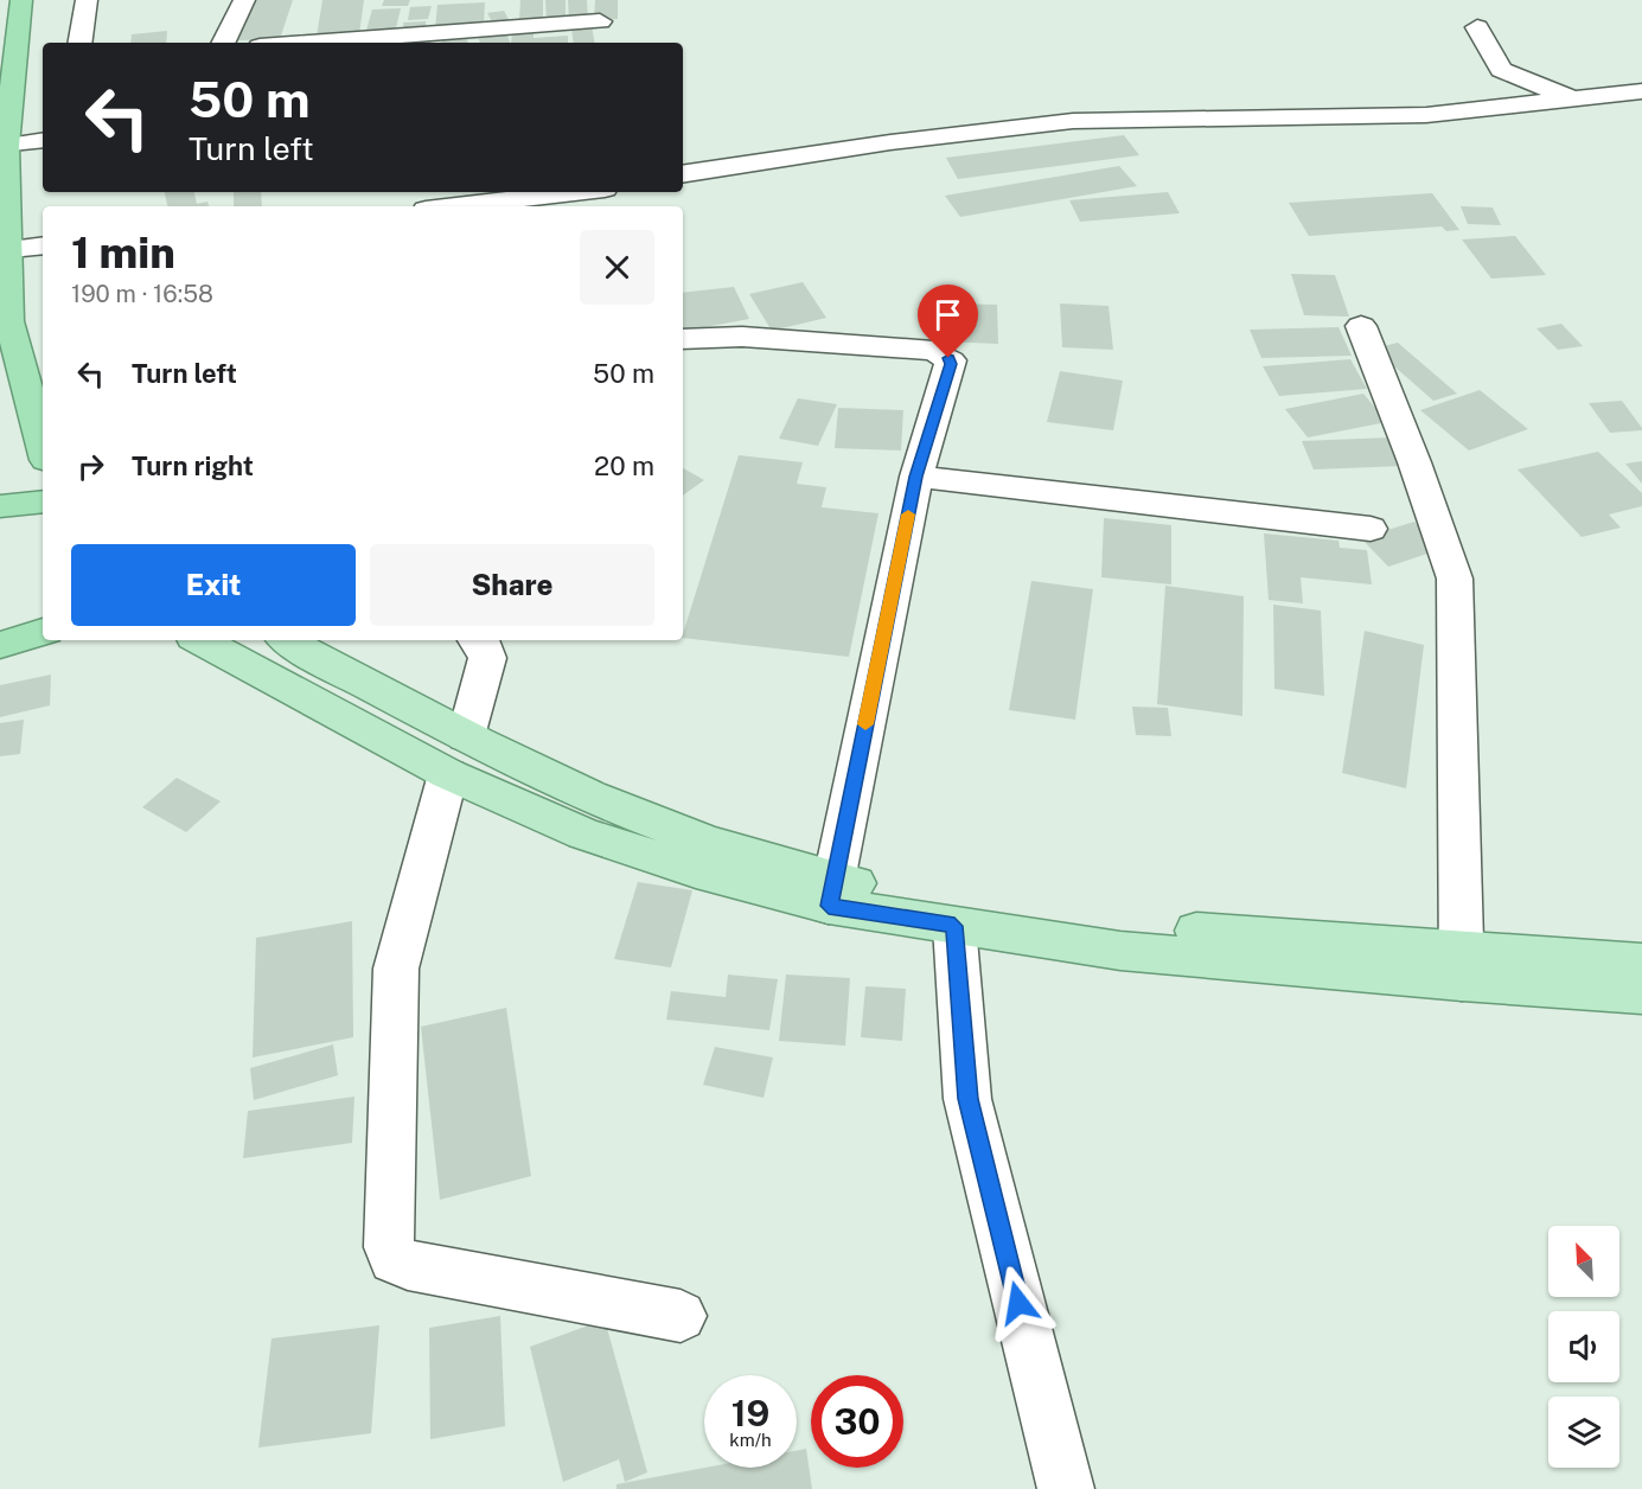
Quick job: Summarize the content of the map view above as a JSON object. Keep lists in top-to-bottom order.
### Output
{
  "north": "top left",
  "page": {
    "turn": ["50 m", "Turn left"],
    "heading": ["1 min", "190 m · 16:58"],
    "list": [
      {
        "name": "Turn left",
        "value": "50 m"
      },
      {
        "name": "Turn right",
        "value": "20 m"
      }
    ],
    "buttons": ["Exit", "Share"],
    "speed": "19 km/h",
    "limit": "30"
  }
}
